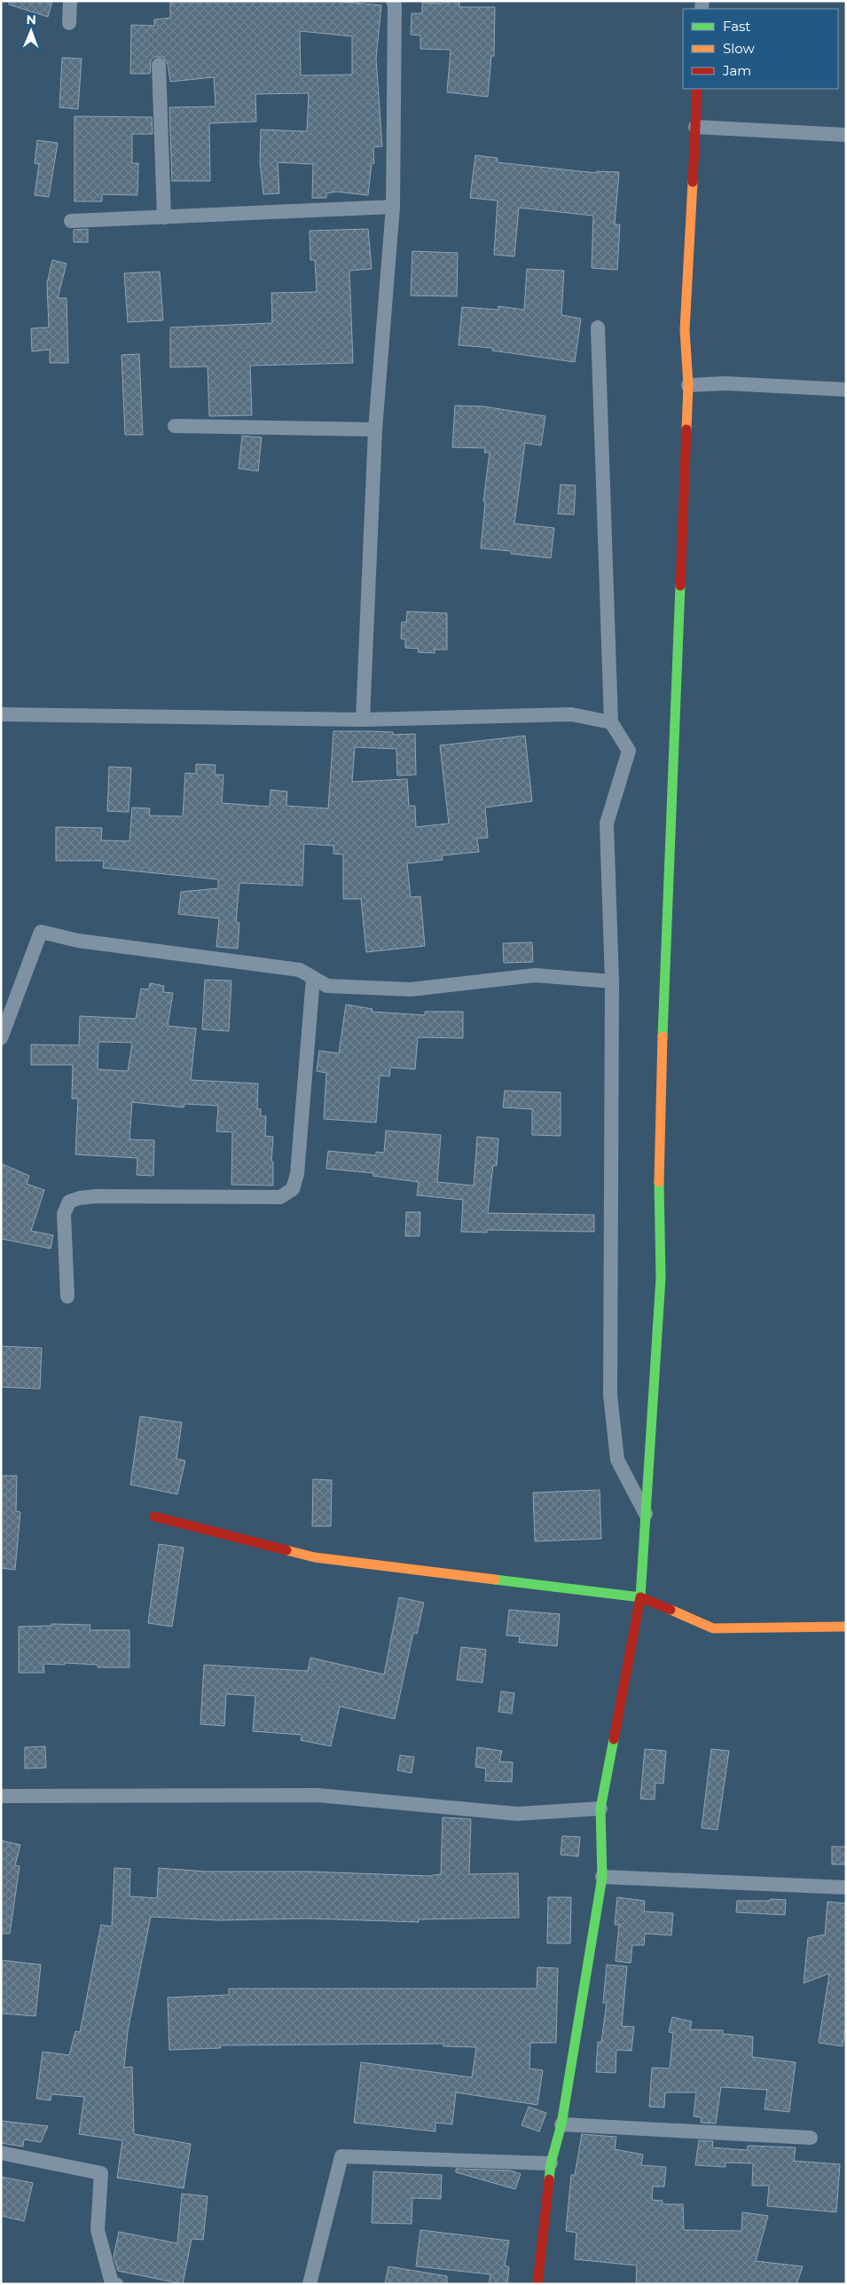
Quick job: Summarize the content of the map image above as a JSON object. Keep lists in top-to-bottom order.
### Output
{
  "legend": ["Fast", "Slow", "Jam"],
  "north": "top"
}
